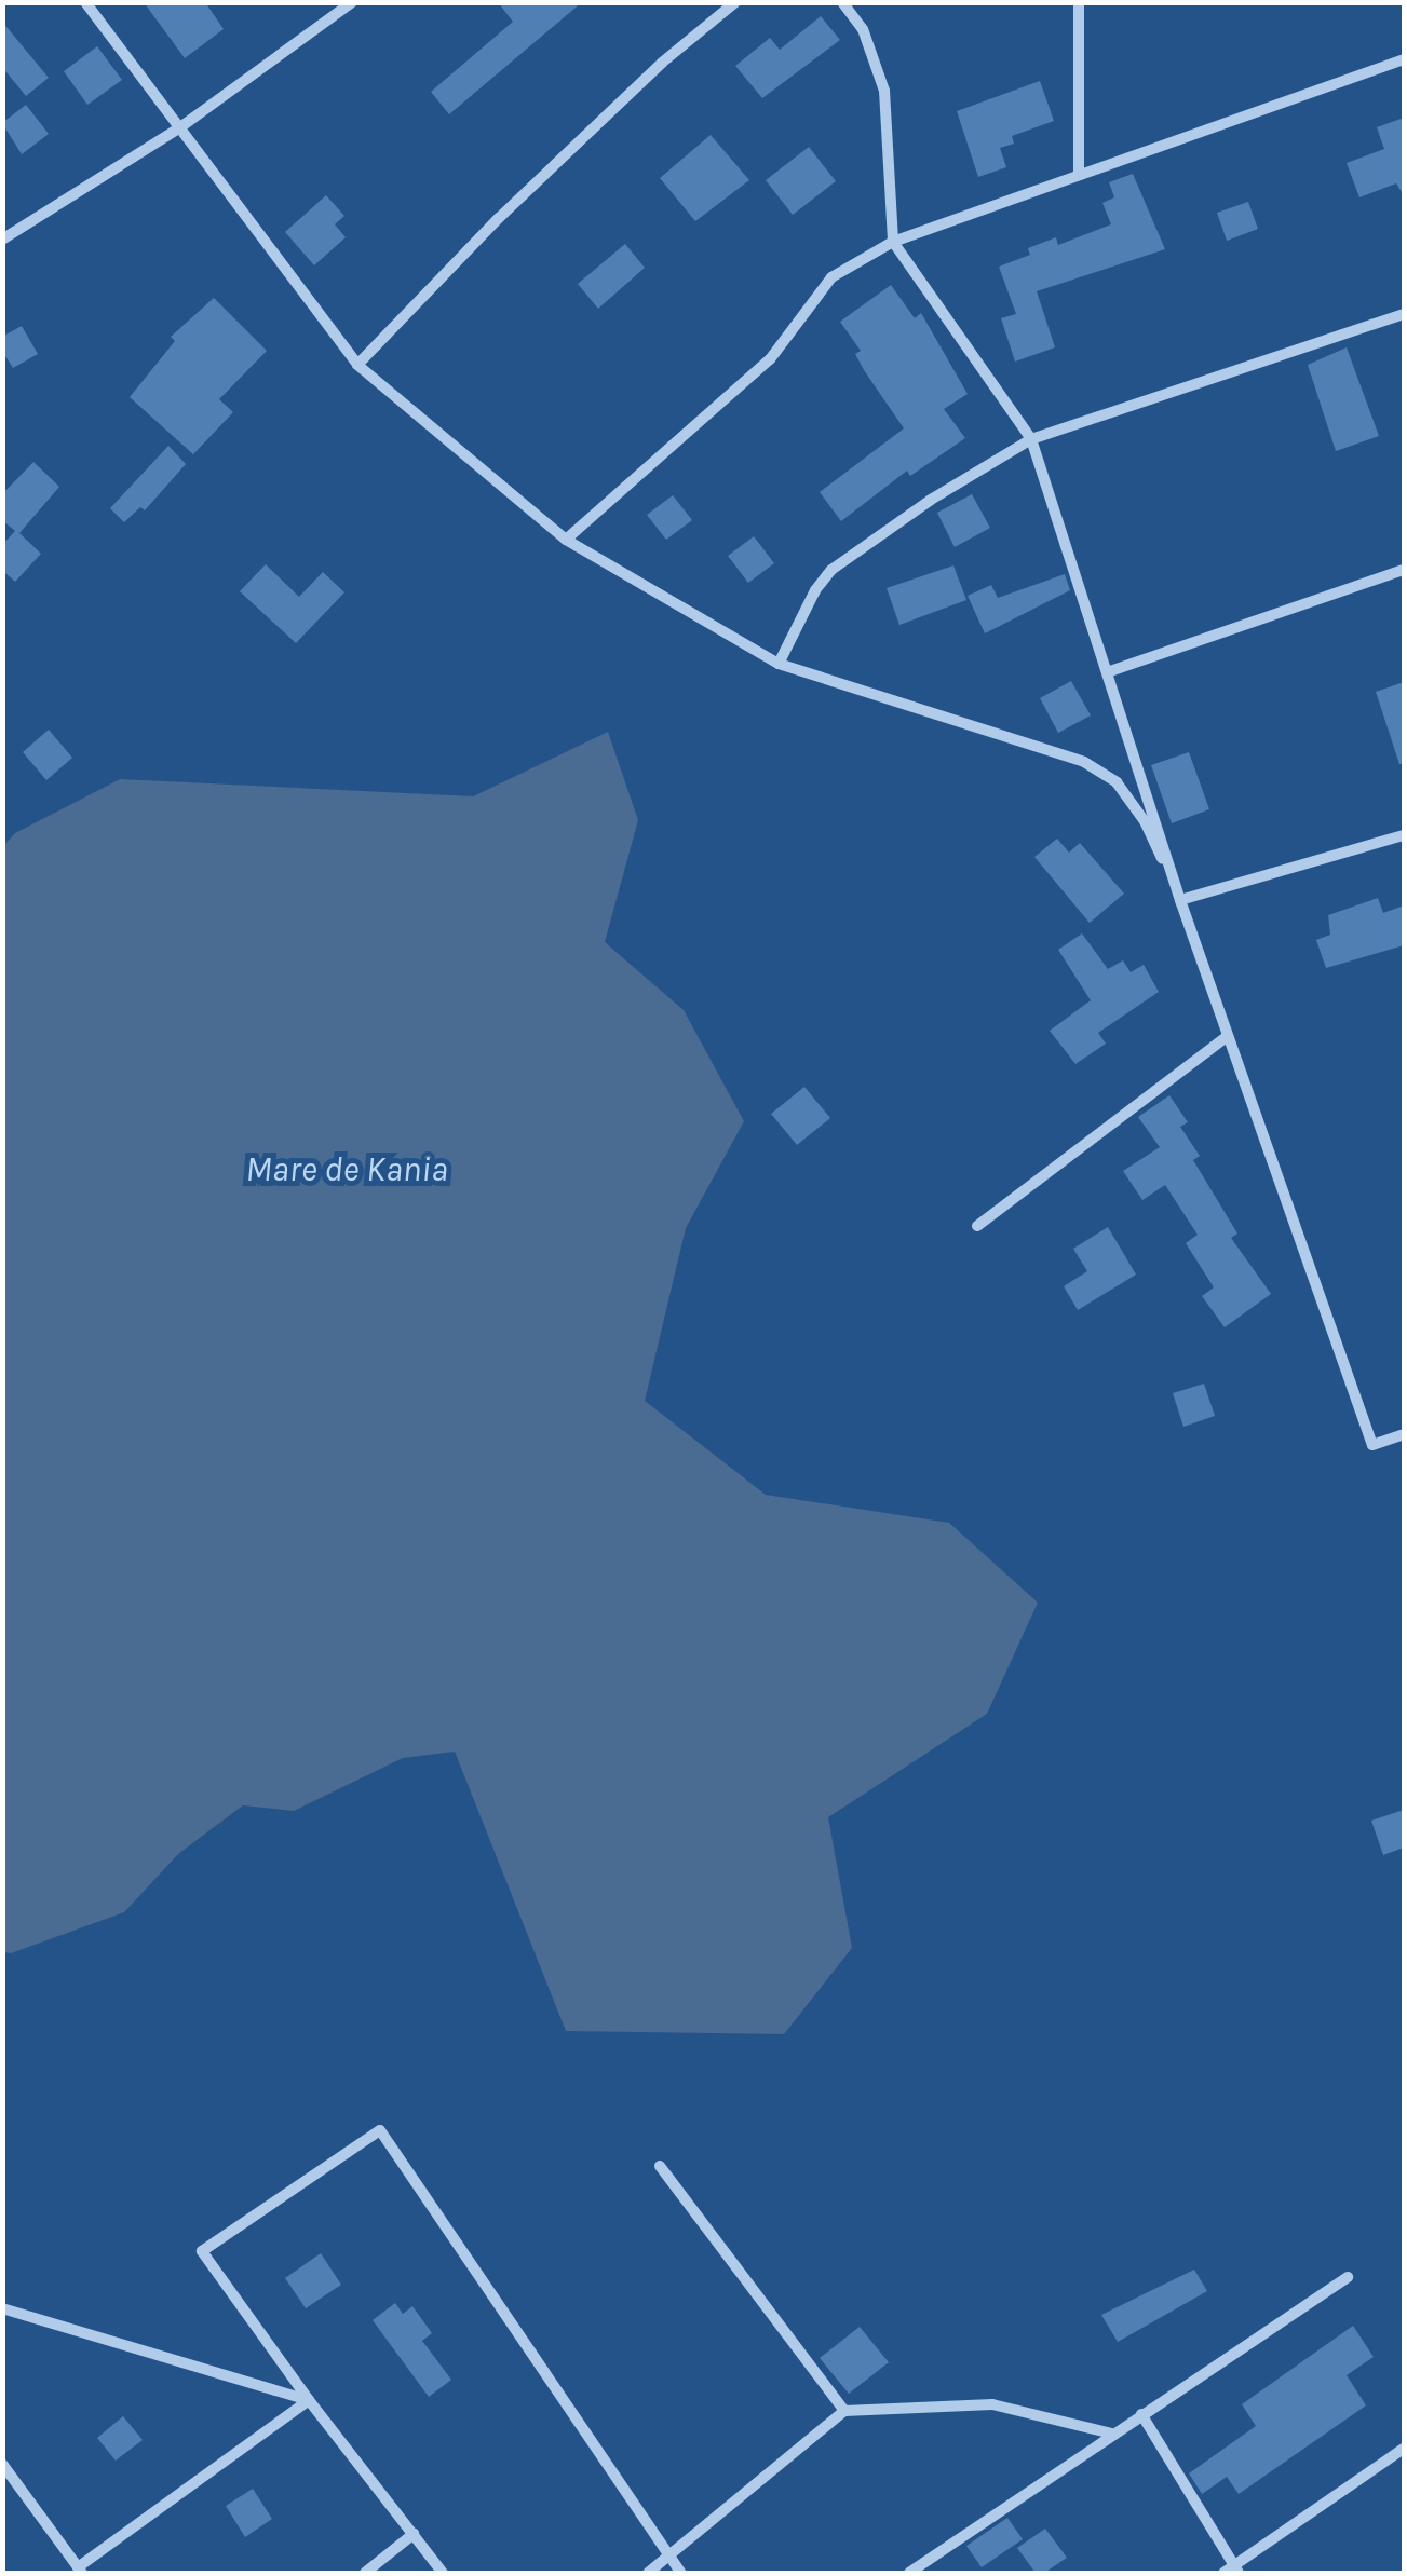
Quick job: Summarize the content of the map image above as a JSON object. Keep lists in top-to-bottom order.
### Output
{
  "water": ["Mare de Kania"]
}
